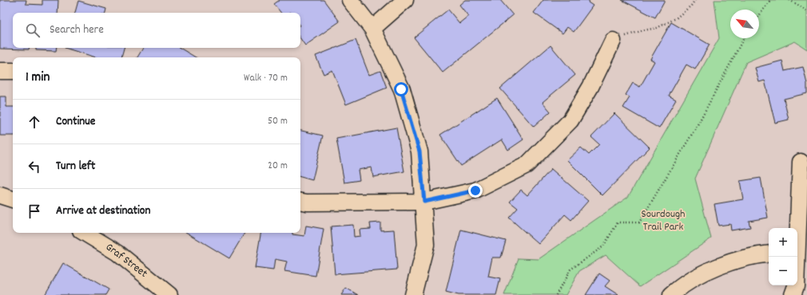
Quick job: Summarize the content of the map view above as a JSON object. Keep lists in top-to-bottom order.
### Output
{
  "streets": {
    "street": ["Graf Street"]
  },
  "parks": ["Sourdough Trail Park"],
  "north": "top left",
  "page": {
    "search": "Search here",
    "heading": ["1 min", "Walk · 70 m"],
    "list": [
      ["Continue", "50 m"],
      ["Turn left", "20 m"],
      "Arrive at destination"
    ],
    "map_buttons": ["+", "−"]
  }
}
